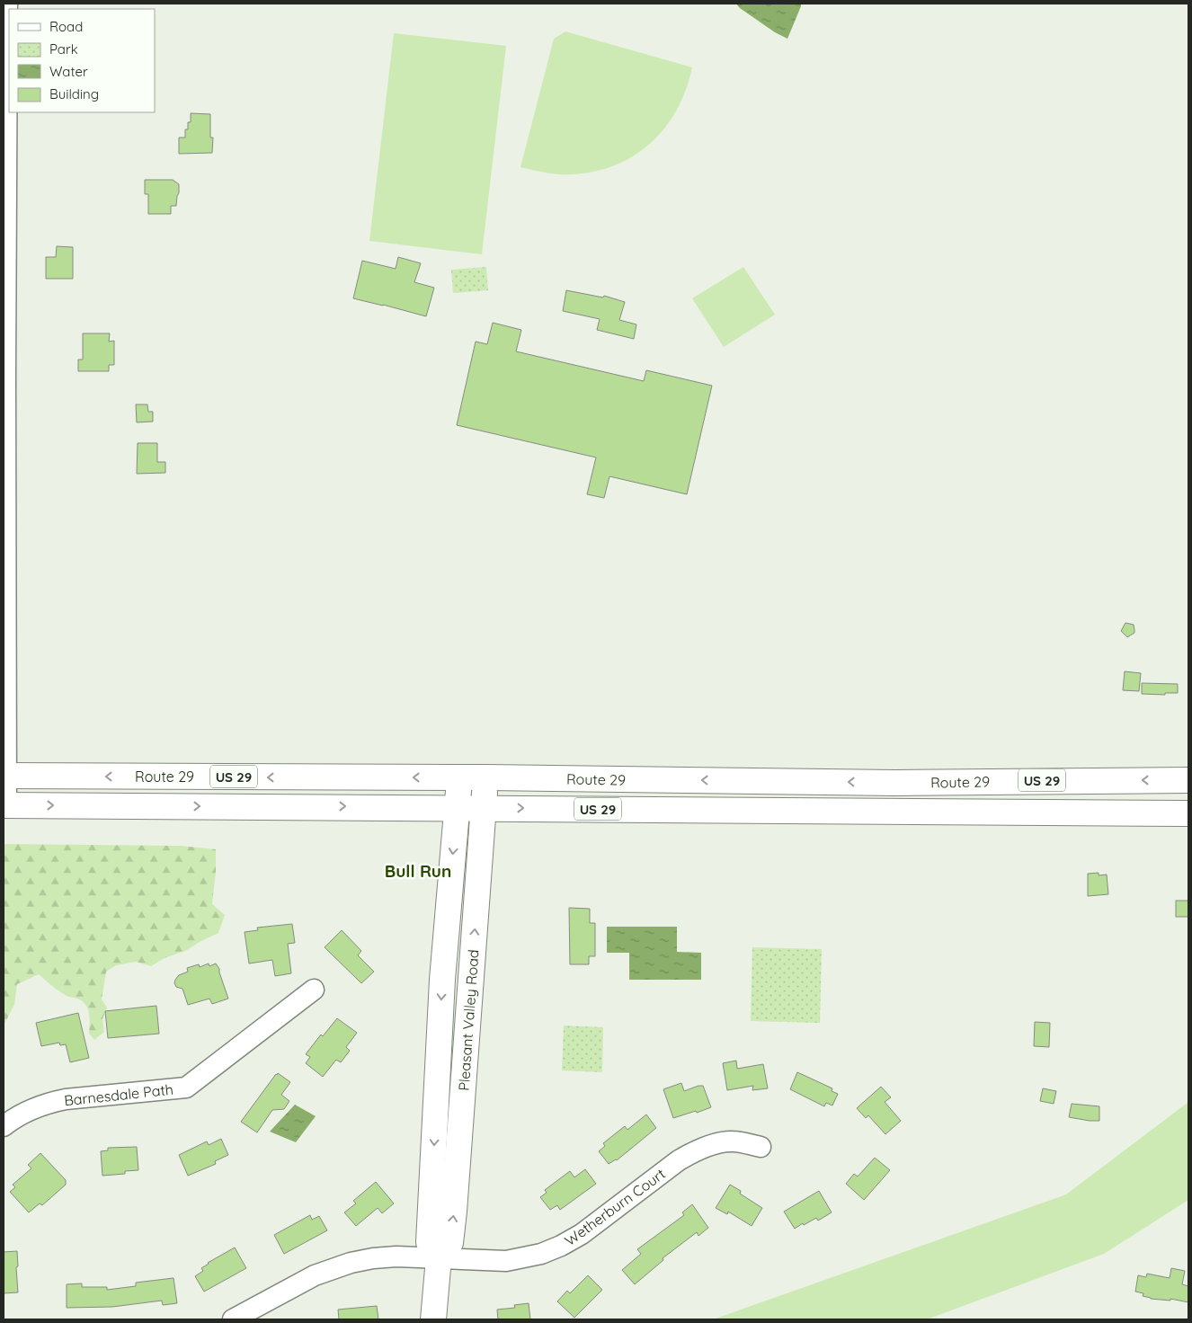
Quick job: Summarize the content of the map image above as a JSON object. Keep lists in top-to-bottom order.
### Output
{
  "streets": {
    "main road": ["Route 29", "US 29", "Pleasant Valley Road"],
    "street": ["Barnesdale Path", "Wetherburn Court"]
  },
  "crossings": [
    ["Route 29", "Pleasant Valley Road"],
    ["Pleasant Valley Road", "Wetherburn Court"]
  ],
  "districts": ["Bull Run"],
  "legend": [
    "Road",
    "Park",
    "Water",
    "Building"
  ]
}
